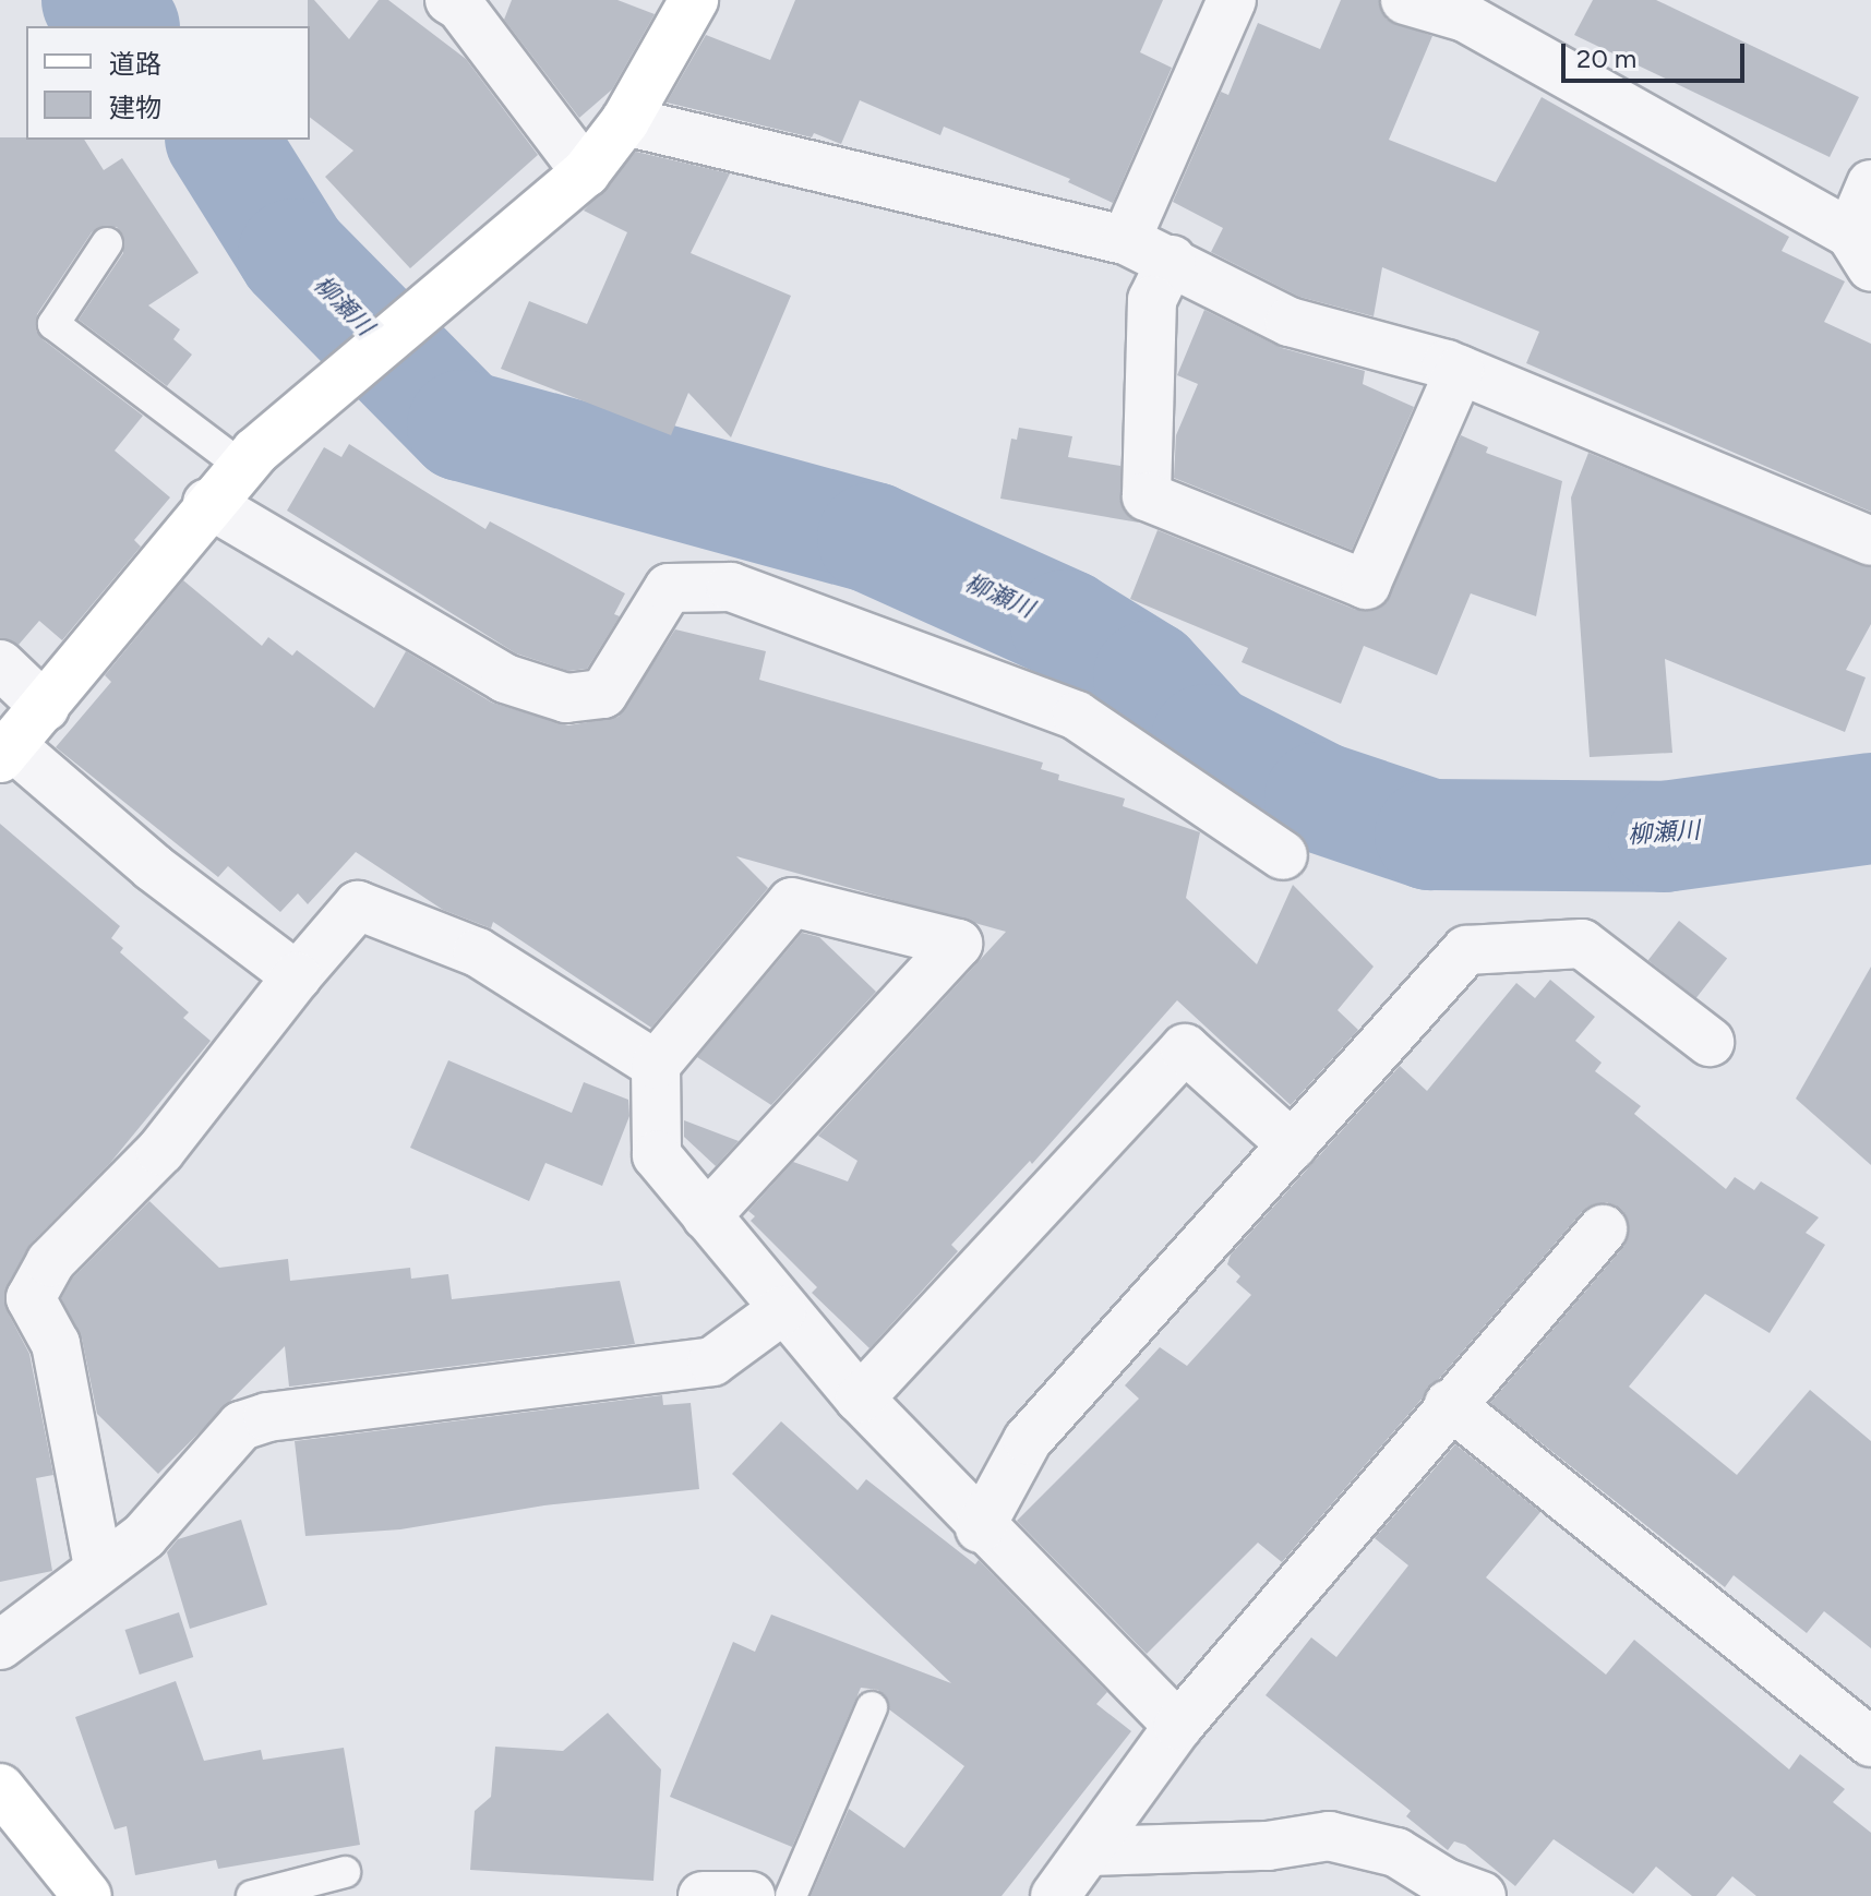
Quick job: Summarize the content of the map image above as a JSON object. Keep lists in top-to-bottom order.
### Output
{
  "water": ["柳瀬川"],
  "legend": ["道路", "建物"],
  "scale_bar": "20 m"
}
